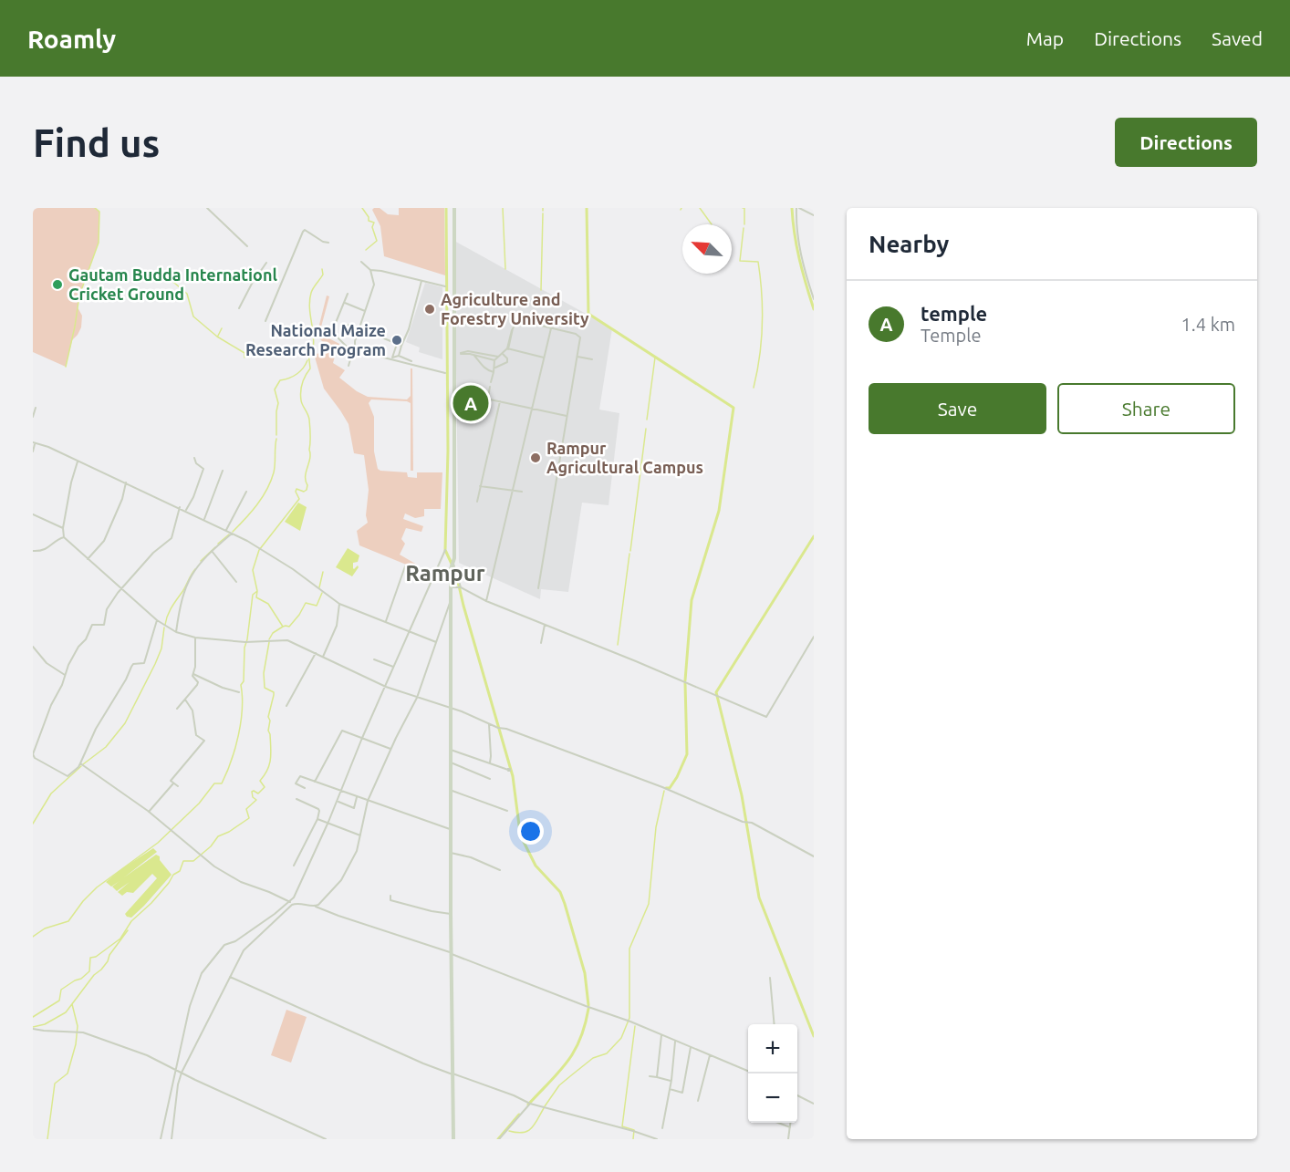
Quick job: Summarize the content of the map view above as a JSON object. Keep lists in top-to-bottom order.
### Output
{
  "districts": ["Rampur"],
  "places": [
    "Gautam Budda Internationl Cricket Ground",
    "Agriculture and Forestry University",
    "National Maize Research Program",
    "Rampur Agricultural Campus"
  ],
  "north": "top left",
  "page": {
    "header": "Roamly",
    "nav": ["Map", "Directions", "Saved"],
    "buttons": [
      "Directions",
      ["Save", "Share"]
    ],
    "title": "Find us",
    "heading": "Nearby",
    "list": [
      {
        "mark": "A",
        "name": "temple",
        "note": "Temple",
        "value": "1.4 km"
      }
    ],
    "pins": "A",
    "map_buttons": ["+", "−"]
  }
}
